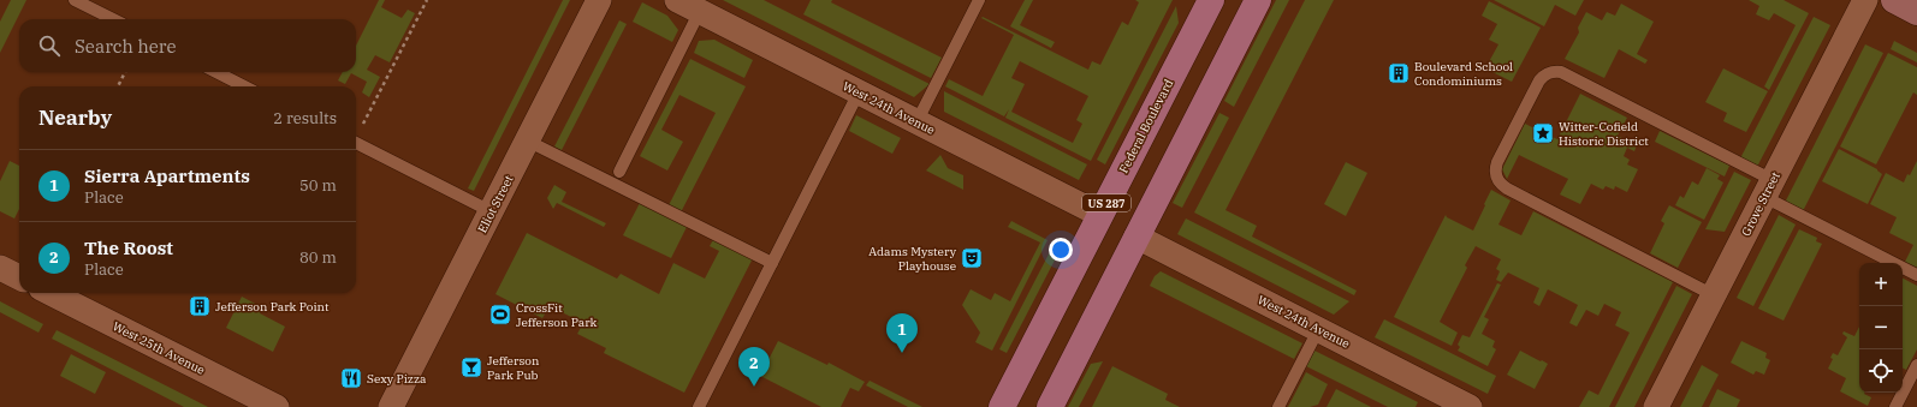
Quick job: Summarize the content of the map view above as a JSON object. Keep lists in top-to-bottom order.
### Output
{
  "streets": {
    "main road": ["Federal Boulevard", "US 287"],
    "street": [
      "West 24th Avenue",
      "Eliot Street",
      "Grove Street",
      "West 25th Avenue"
    ]
  },
  "crossings": [
    ["West 24th Avenue", "Federal Boulevard"],
    ["West 24th Avenue", "US 287"]
  ],
  "places": {
    "building": ["Boulevard School Condominiums", "Jefferson Park Point"],
    "place": ["Witter-Cofield Historic District"],
    "theatre": ["Adams Mystery Playhouse"],
    "sports": ["CrossFit Jefferson Park"],
    "bar": ["Jefferson Park Pub"],
    "restaurant": ["Sexy Pizza"]
  },
  "page": {
    "search": "Search here",
    "heading": ["Nearby", "2 results"],
    "list": [
      {
        "mark": "1",
        "name": "Sierra Apartments",
        "note": "Place",
        "value": "50 m"
      },
      {
        "mark": "2",
        "name": "The Roost",
        "note": "Place",
        "value": "80 m"
      }
    ],
    "map_buttons": ["+", "−"],
    "pins": ["1", "2"]
  }
}
